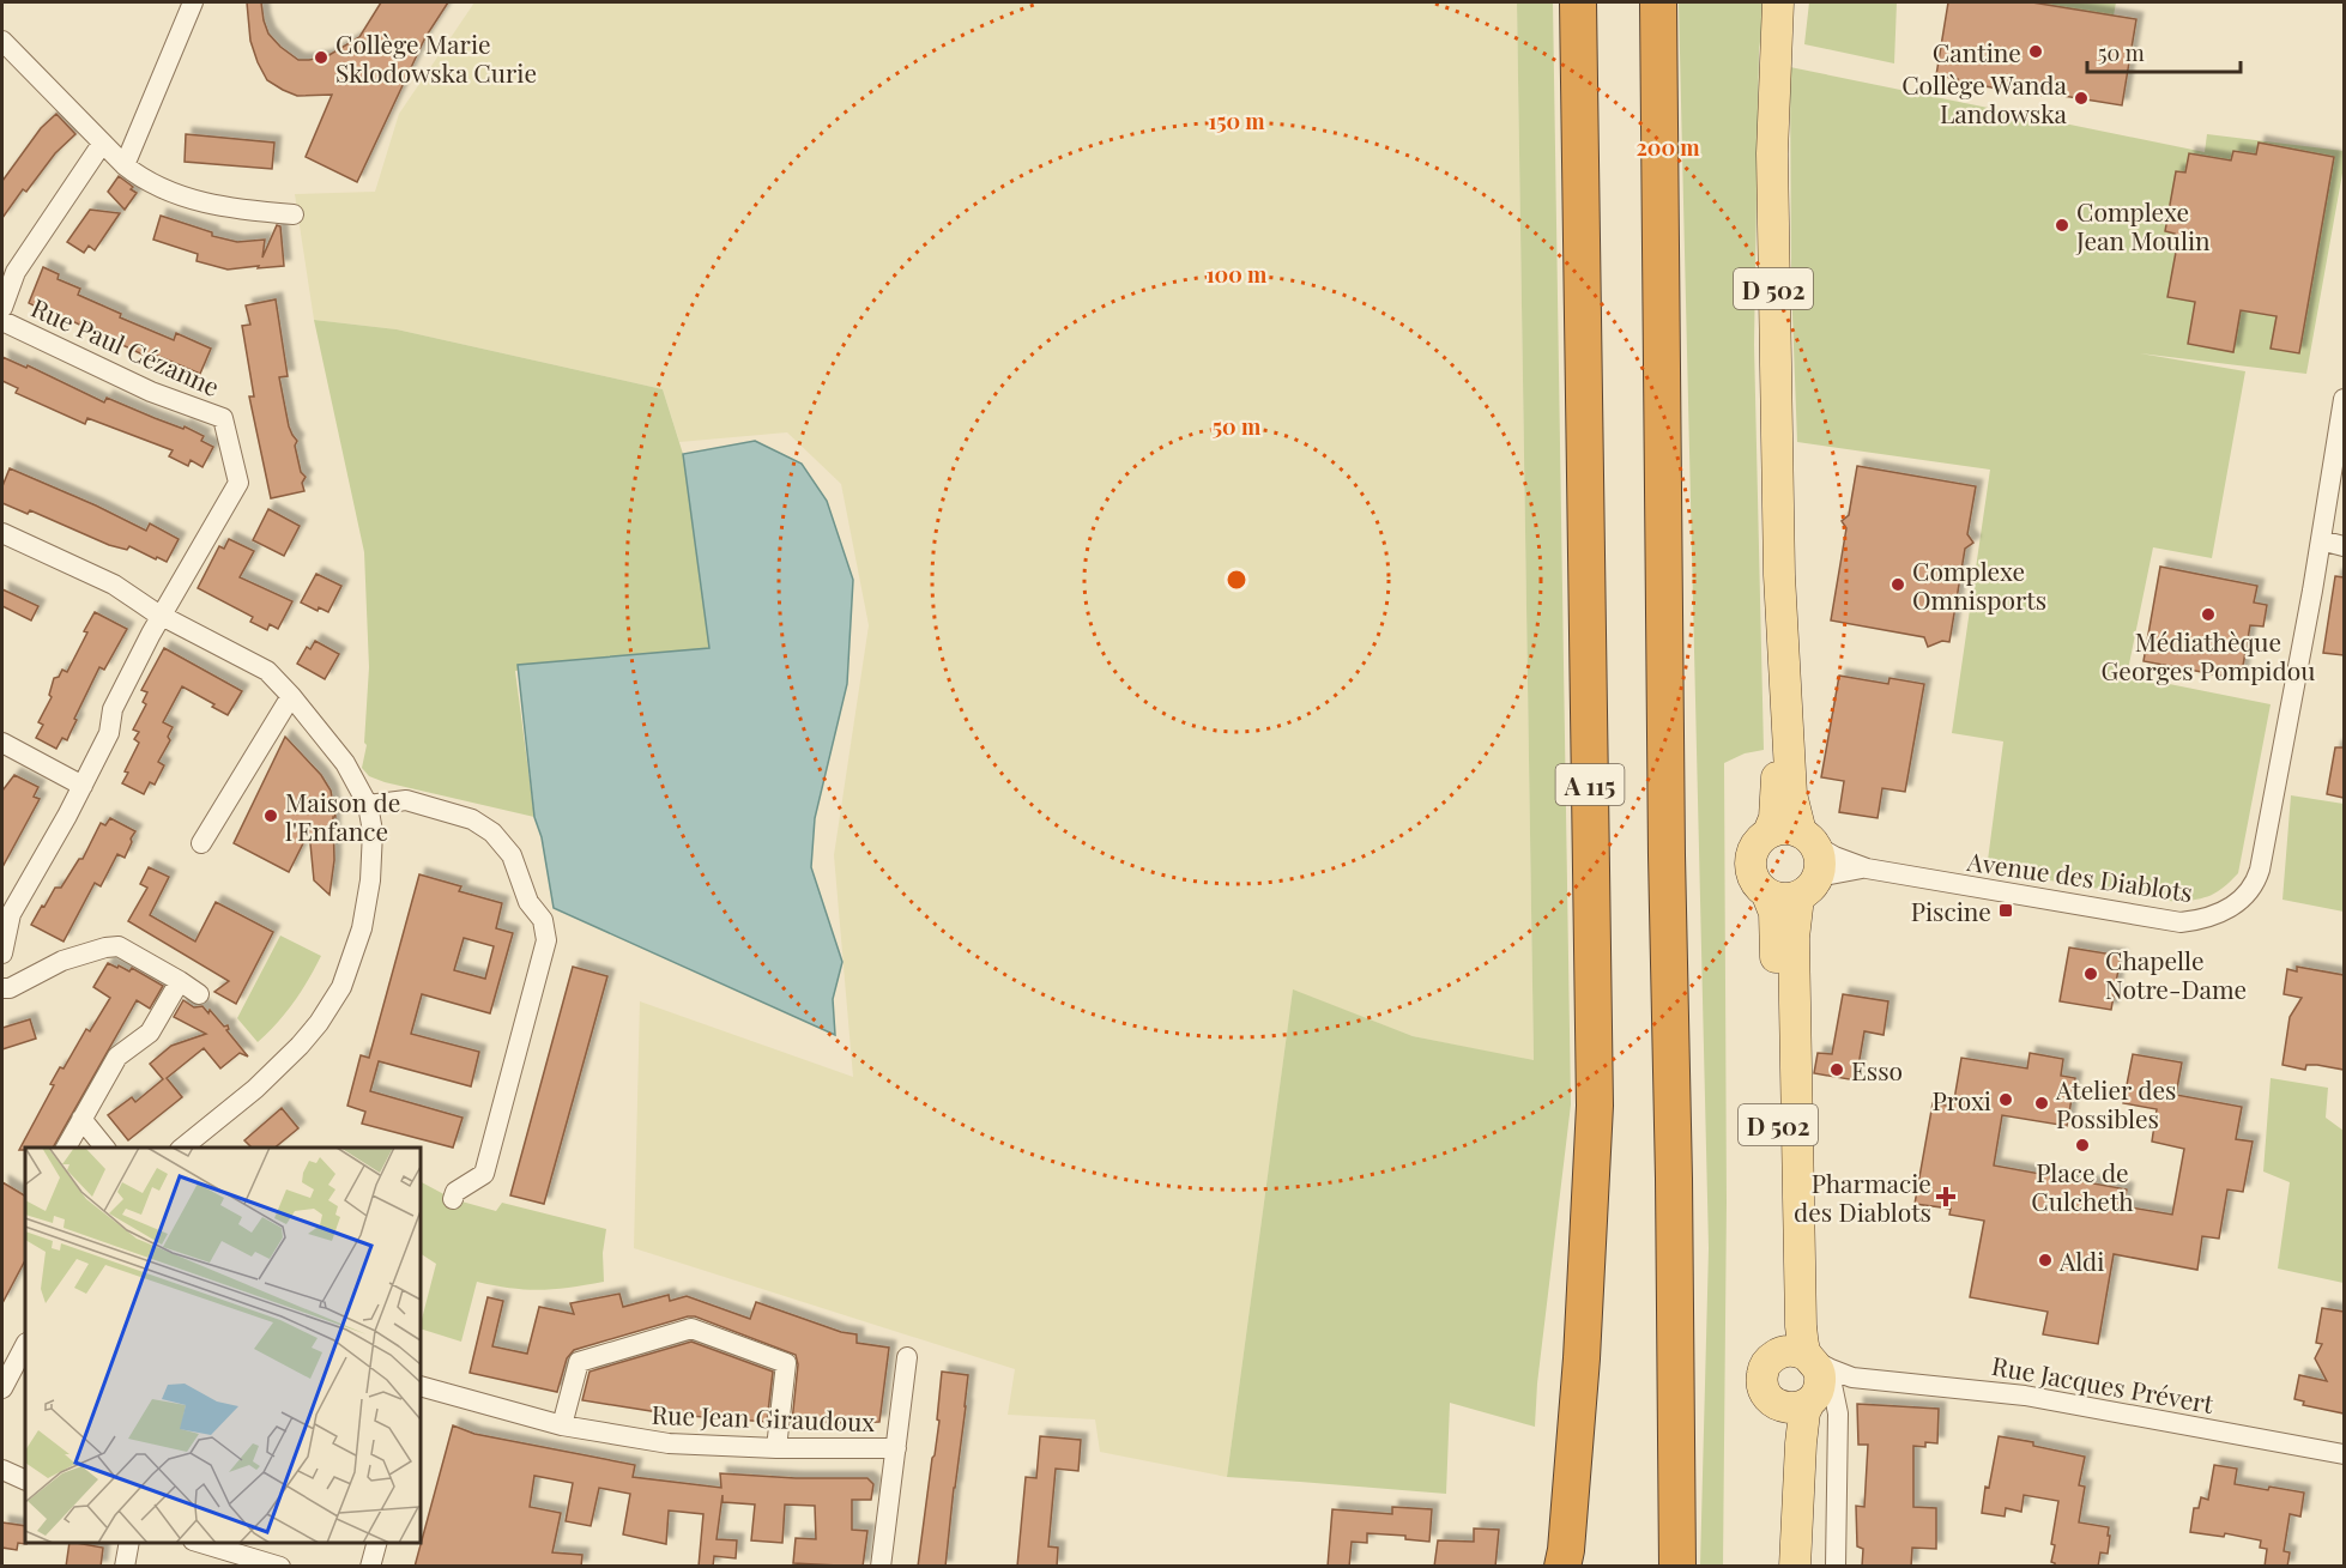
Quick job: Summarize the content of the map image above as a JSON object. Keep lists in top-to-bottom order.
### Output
{
  "streets": {
    "highway": ["A 115"],
    "main road": ["D 502"],
    "street": [
      "Rue Paul Cézanne",
      "Avenue des Diablots",
      "Rue Jacques Prévert",
      "Rue Jean Giraudoux"
    ]
  },
  "crossings": [
    ["D 502", "Avenue des Diablots"],
    ["D 502", "Rue Jacques Prévert"]
  ],
  "places": {
    "other": [
      "Cantine",
      "Collège Marie Sklodowska Curie",
      "Collège Wanda Landowska",
      "Complexe Jean Moulin",
      "Complexe Omnisports",
      "Médiathèque Georges Pompidou",
      "Maison de l'Enfance",
      "Chapelle Notre-Dame",
      "Esso",
      "Proxi",
      "Atelier des Possibles",
      "Place de Culcheth",
      "Aldi"
    ],
    "transit": ["Piscine"],
    "health": ["Pharmacie des Diablots"]
  },
  "scale_bar": "50 m",
  "rings": [
    "150 m",
    "200 m",
    "100 m",
    "50 m"
  ]
}
